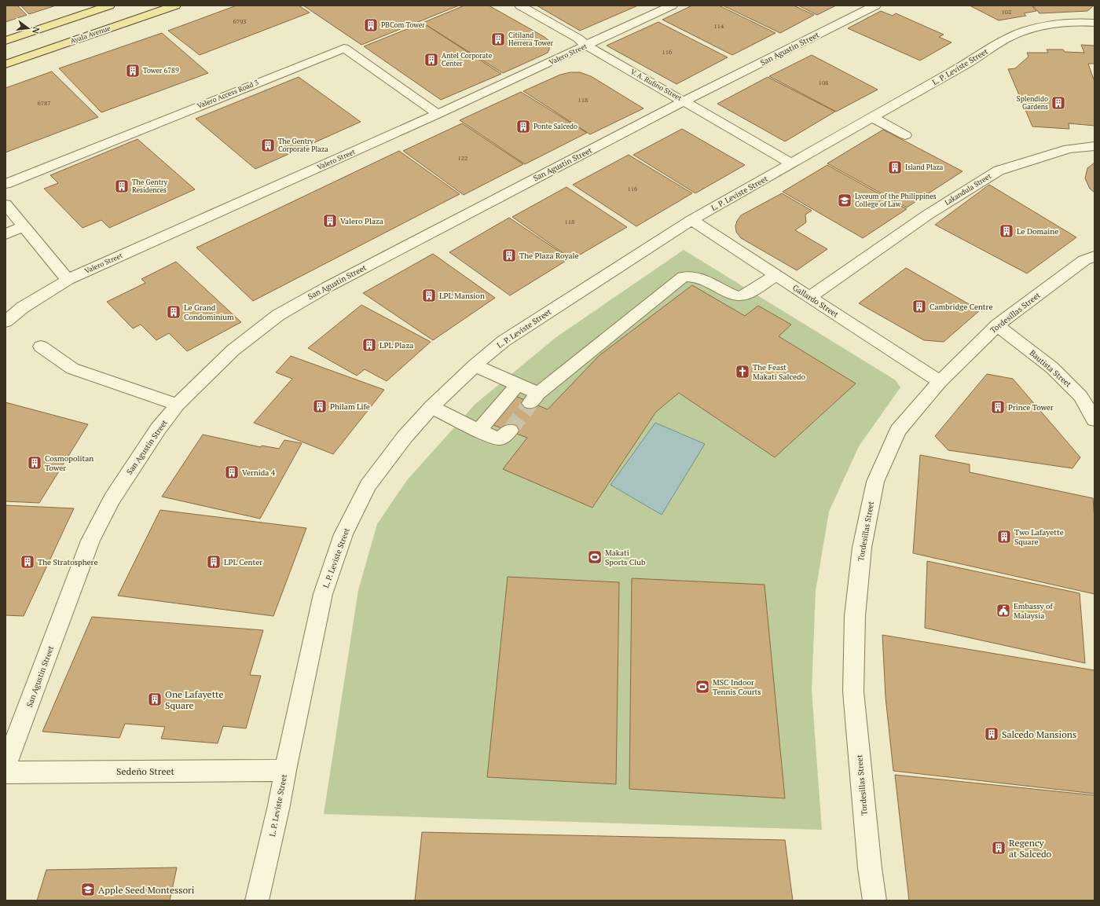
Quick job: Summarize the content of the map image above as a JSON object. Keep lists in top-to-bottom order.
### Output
{
  "streets": {
    "main road": ["Ayala Avenue"],
    "street": [
      "San Agustin Street",
      "Valero Street",
      "L. P. Leviste Street",
      "V. A. Rufino Street",
      "Valero Access Road 3",
      "Lakandula Street",
      "Gallardo Street",
      "Tordesillas Street",
      "Bautista Street",
      "Sedeño Street"
    ]
  },
  "crossings": [
    ["San Agustin Street", "V. A. Rufino Street"],
    ["Valero Street", "V. A. Rufino Street"],
    ["Valero Street", "Valero Access Road 3"],
    ["L. P. Leviste Street", "V. A. Rufino Street"],
    ["L. P. Leviste Street", "Gallardo Street"],
    ["L. P. Leviste Street", "Sedeño Street"],
    ["Lakandula Street", "Gallardo Street"],
    ["Gallardo Street", "Tordesillas Street"],
    ["Tordesillas Street", "Bautista Street"]
  ],
  "places": {
    "building": [
      "PBCom Tower",
      "Citiland Herrera Tower",
      "Antel Corporate Center",
      "Tower 6789",
      "Splendido Gardens",
      "Ponte Salcedo",
      "The Gentry Corporate Plaza",
      "Island Plaza",
      "The Gentry Residences",
      "Valero Plaza",
      "Le Domaine",
      "The Plaza Royale",
      "LPL Mansion",
      "Cambridge Centre",
      "Le Grand Condominium",
      "LPL Plaza",
      "Philam Life",
      "Prince Tower",
      "Cosmopolitan Tower",
      "Vernida 4",
      "Two Lafayette Square",
      "The Stratosphere",
      "LPL Center",
      "One Lafayette Square",
      "Salcedo Mansions",
      "Regency at Salcedo"
    ],
    "school or university": ["Lyceum of the Philippines College of Law", "Apple Seed Montessori"],
    "church": ["The Feast Makati Salcedo"],
    "sports": ["Makati Sports Club", "MSC Indoor Tennis Courts"],
    "public building": ["Embassy of Malaysia"]
  },
  "house_numbers": [
    "102",
    "6793",
    "114",
    "116",
    "108",
    "118",
    "6787",
    "122",
    "116",
    "118"
  ],
  "north": "right"
}
